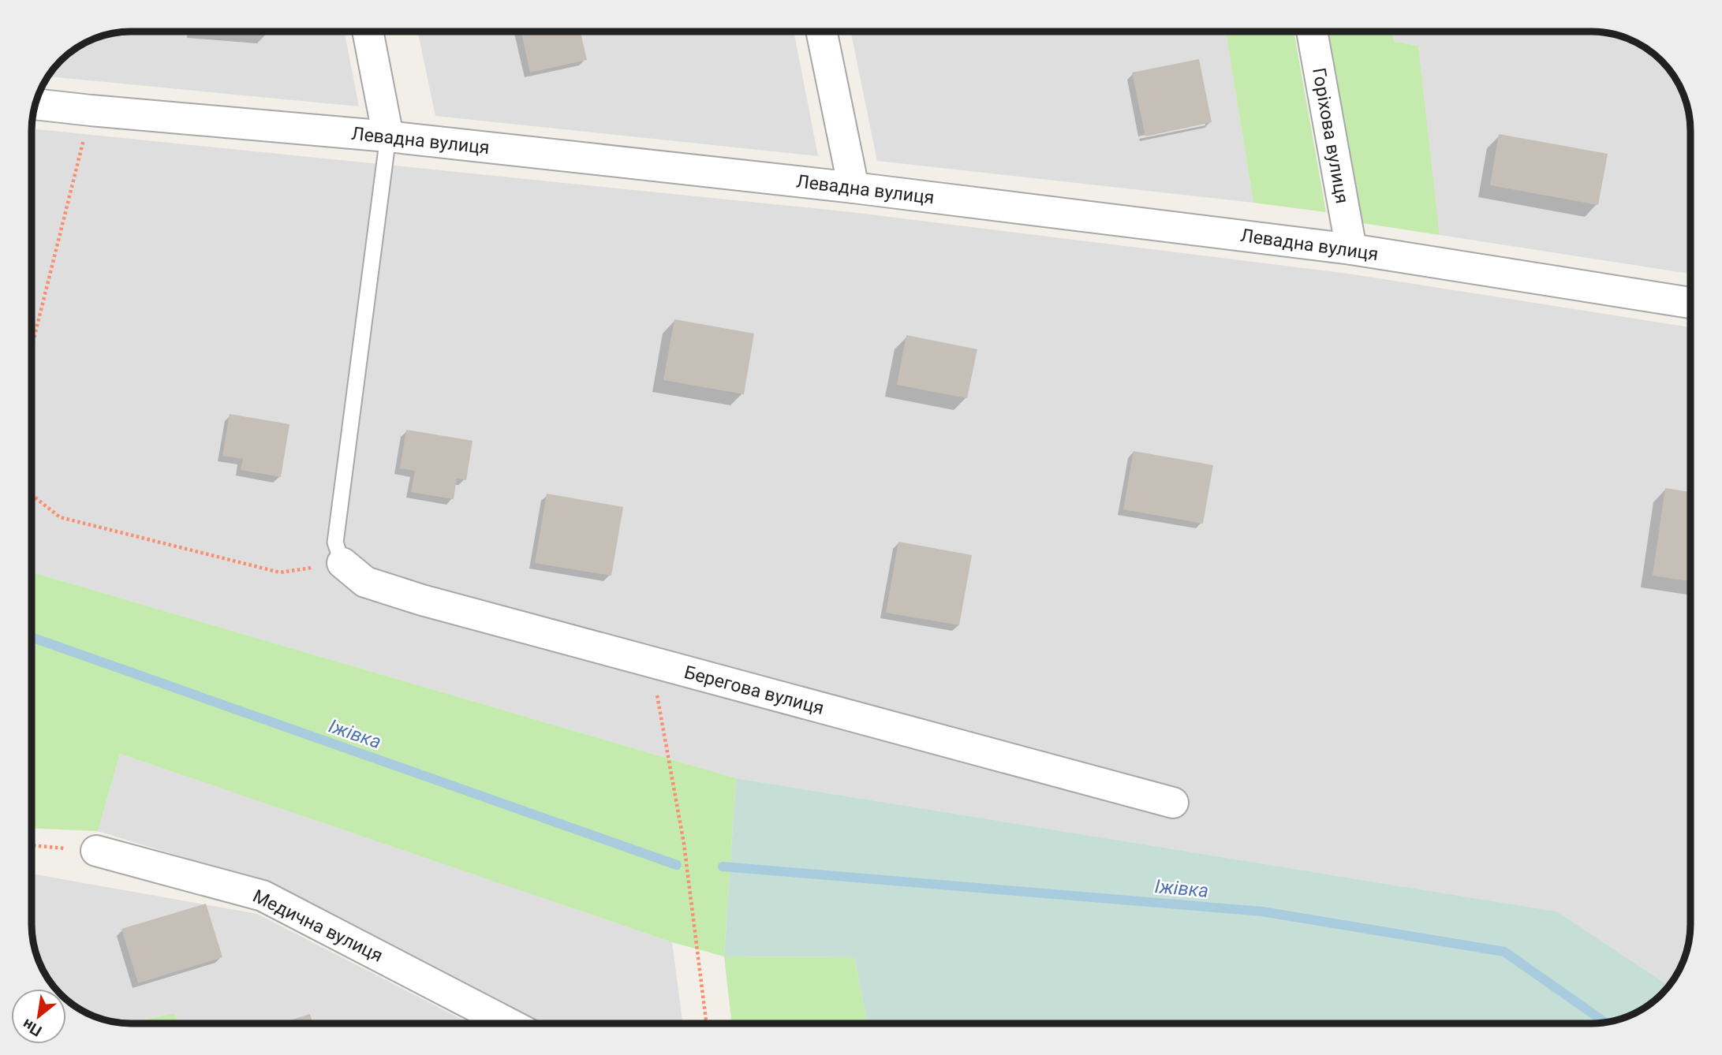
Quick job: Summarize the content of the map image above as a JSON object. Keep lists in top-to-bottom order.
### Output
{
  "streets": {
    "street": [
      "Горіхова вулиця",
      "Левадна вулиця",
      "Берегова вулиця",
      "Медична вулиця"
    ]
  },
  "crossings": [
    ["Горіхова вулиця", "Левадна вулиця"]
  ],
  "water": ["Іжівка"],
  "north": "bottom left"
}
